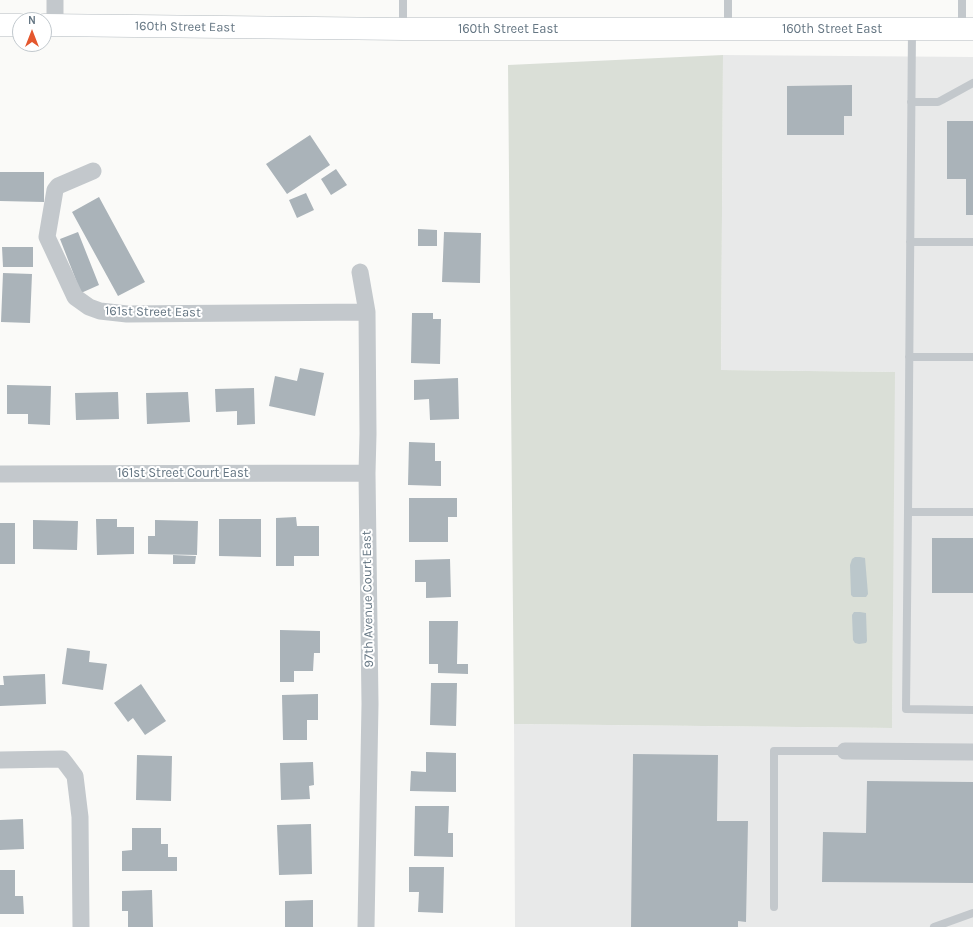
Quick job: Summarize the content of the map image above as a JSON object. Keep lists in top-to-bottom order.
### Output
{
  "streets": {
    "main road": ["160th Street East"],
    "street": ["161st Street East", "161st Street Court East", "97th Avenue Court East"]
  },
  "crossings": [
    ["161st Street East", "97th Avenue Court East"],
    ["161st Street Court East", "97th Avenue Court East"]
  ],
  "north": "top"
}
